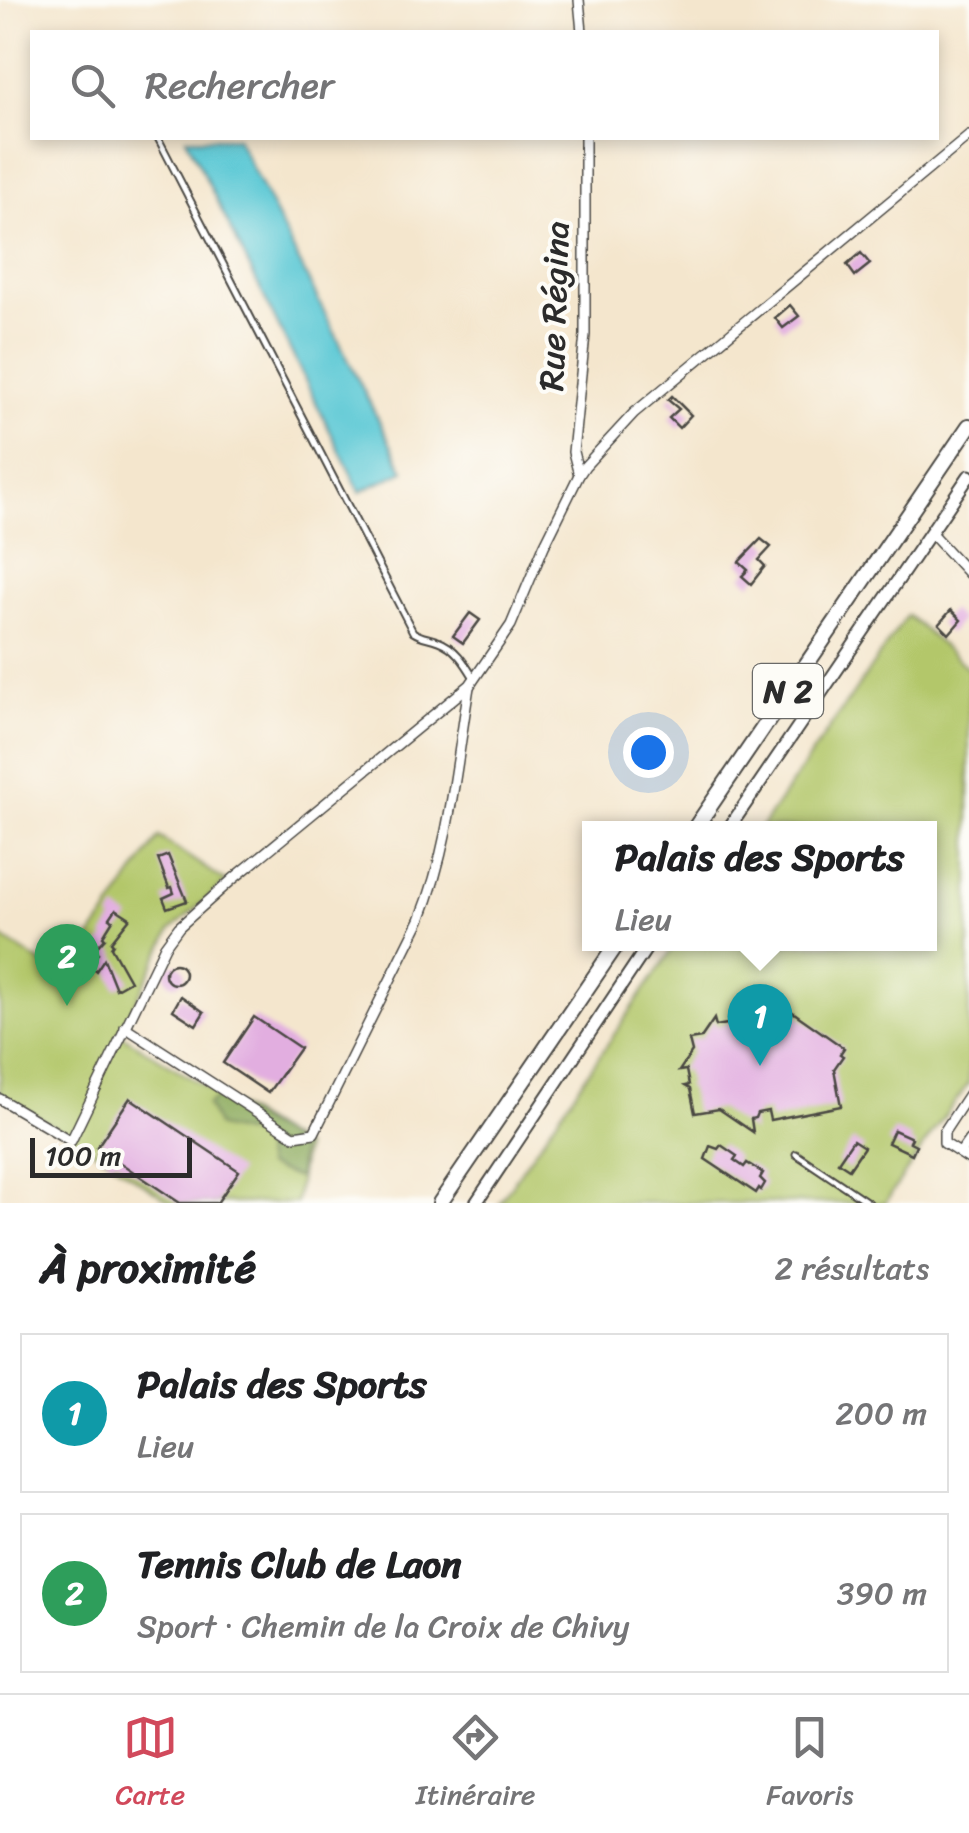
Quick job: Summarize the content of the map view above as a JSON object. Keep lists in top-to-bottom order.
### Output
{
  "streets": {
    "main road": ["N 2"],
    "street": ["Rue Régina"]
  },
  "scale_bar": "100 m",
  "page": {
    "search": "Rechercher",
    "popup": ["Palais des Sports", "Lieu"],
    "pins": ["2", "1"],
    "scale": "100 m",
    "heading": ["À proximité", "2 résultats"],
    "list": [
      {
        "mark": "1",
        "name": "Palais des Sports",
        "note": "Lieu",
        "value": "200 m"
      },
      {
        "mark": "2",
        "name": "Tennis Club de Laon",
        "note": "Sport · Chemin de la Croix de Chivy",
        "value": "390 m"
      }
    ],
    "nav": ["Carte", "Itinéraire", "Favoris"]
  }
}
